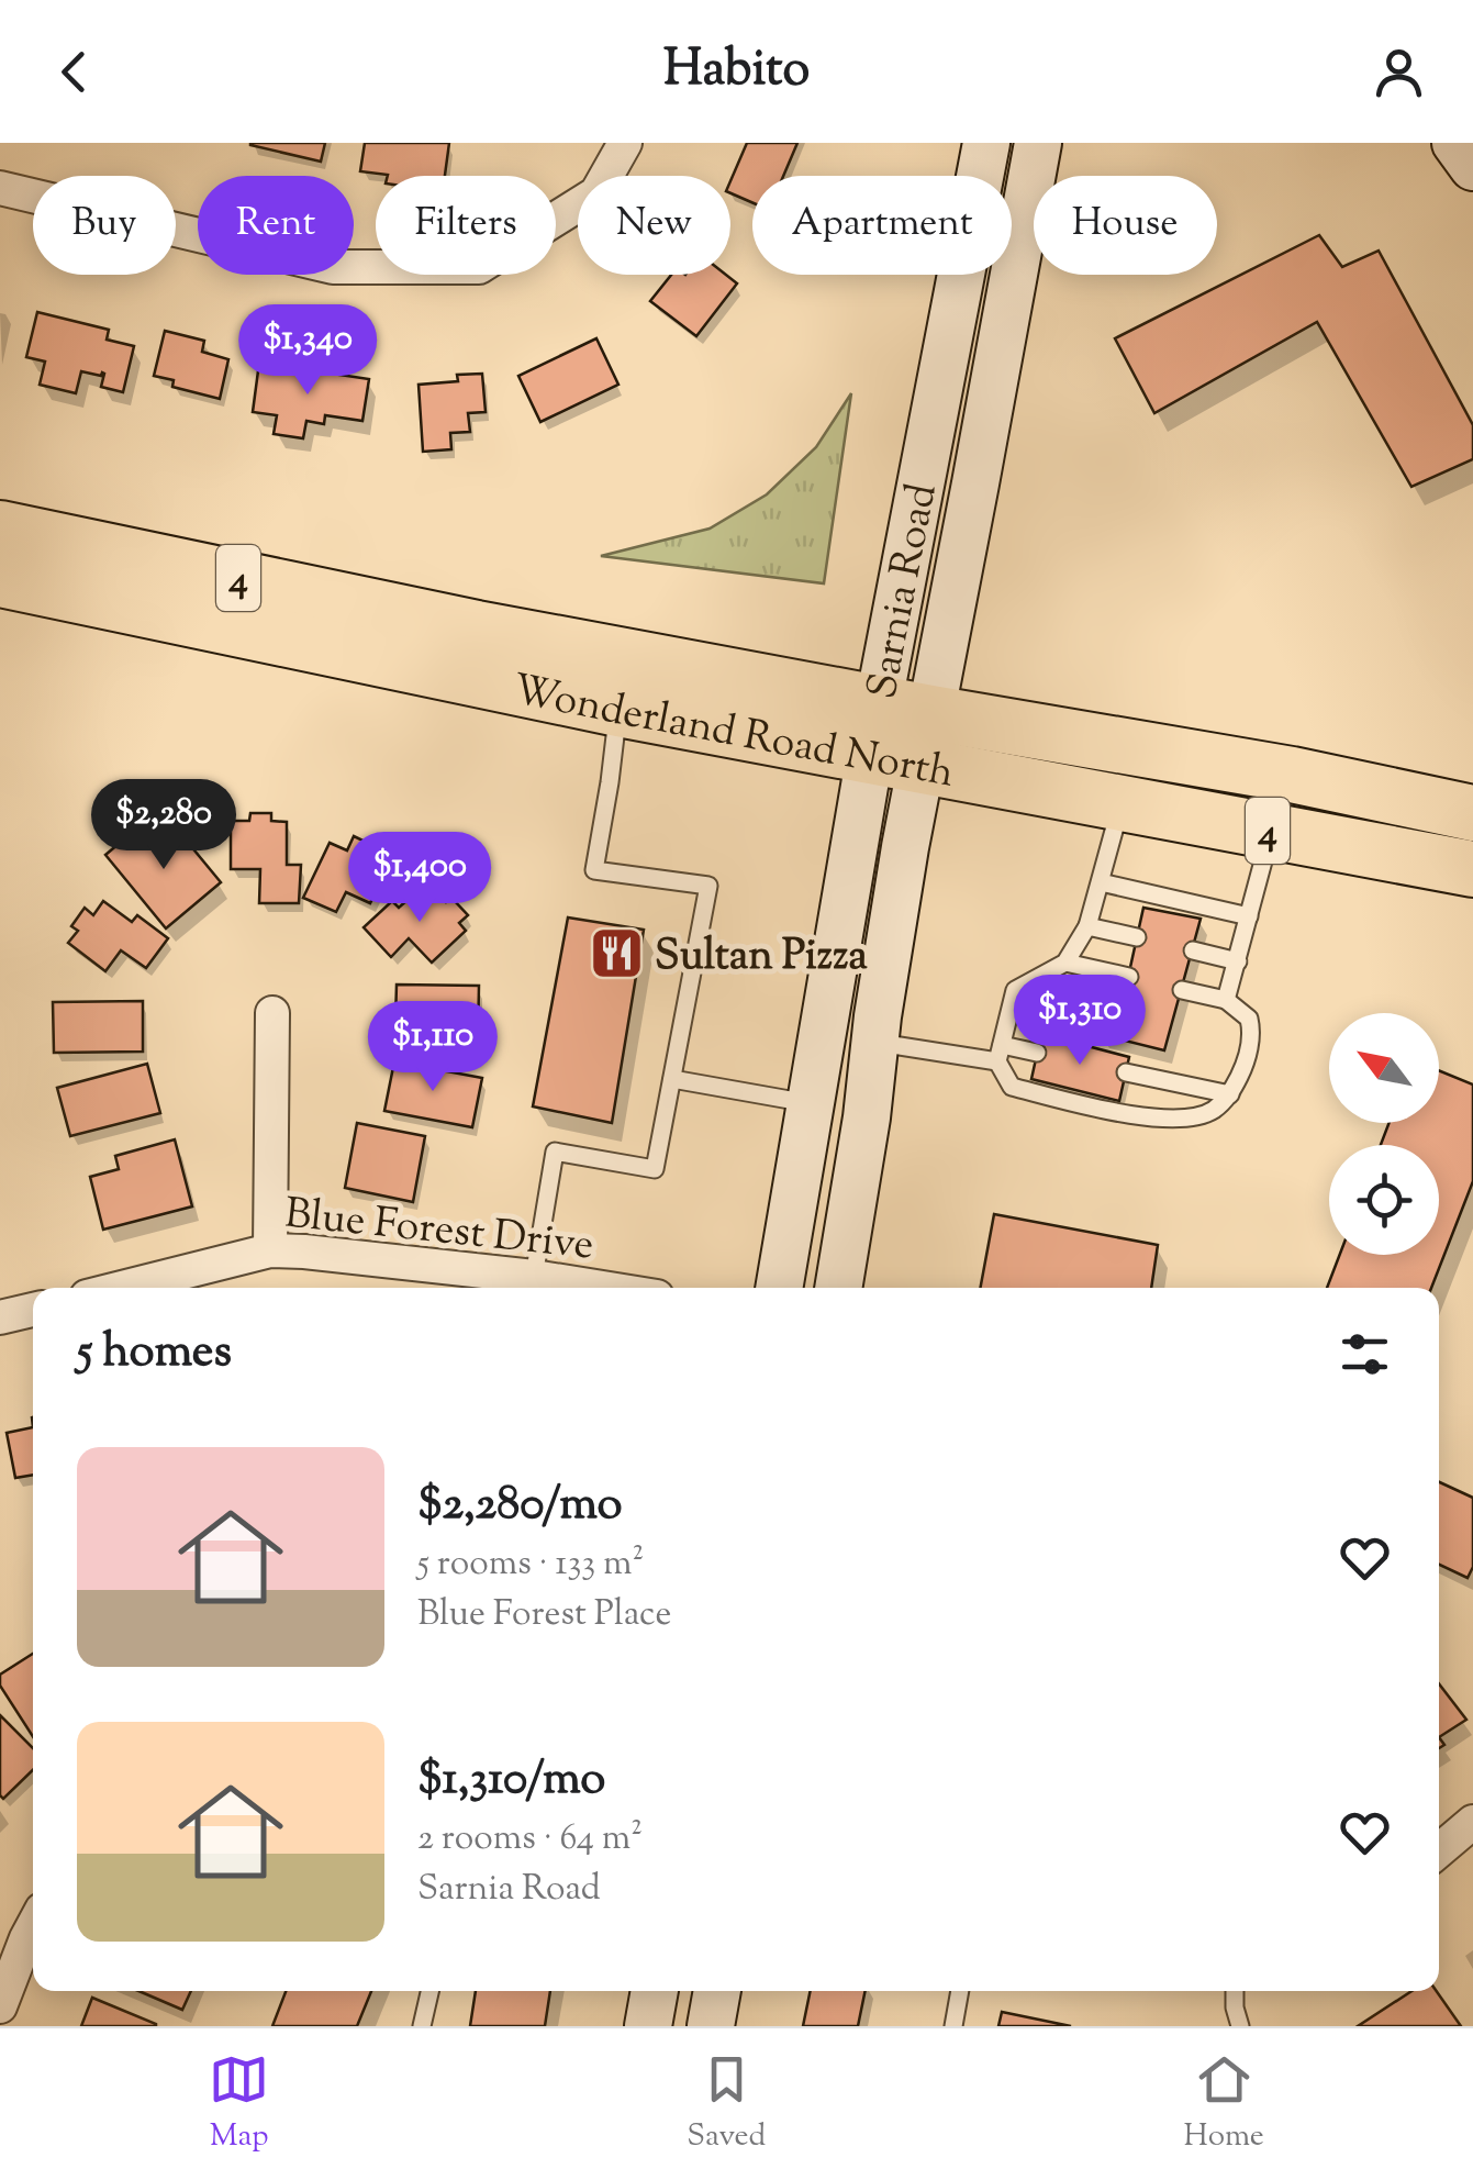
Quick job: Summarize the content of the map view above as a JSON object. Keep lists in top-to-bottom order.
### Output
{
  "streets": {
    "main road": ["4", "Sarnia Road", "Wonderland Road North"],
    "street": ["Blue Forest Drive"]
  },
  "crossings": [
    ["Sarnia Road", "Wonderland Road North"]
  ],
  "places": {
    "restaurant": ["Sultan Pizza"]
  },
  "north": "top left",
  "page": {
    "header": "Habito",
    "chip": [
      "Buy",
      "Rent",
      "Filters",
      "New",
      "Apartment",
      "House"
    ],
    "price": [
      "$1,340",
      "$2,280",
      "$1,400",
      "$1,310",
      "$1,110"
    ],
    "heading": "5 homes",
    "list": [
      {
        "name": "$2,280/mo",
        "note": "5 rooms · 133 m² · Blue Forest Place"
      },
      {
        "name": "$1,310/mo",
        "note": "2 rooms · 64 m² · Sarnia Road"
      }
    ],
    "tabs": ["Map", "Saved", "Home"]
  }
}
